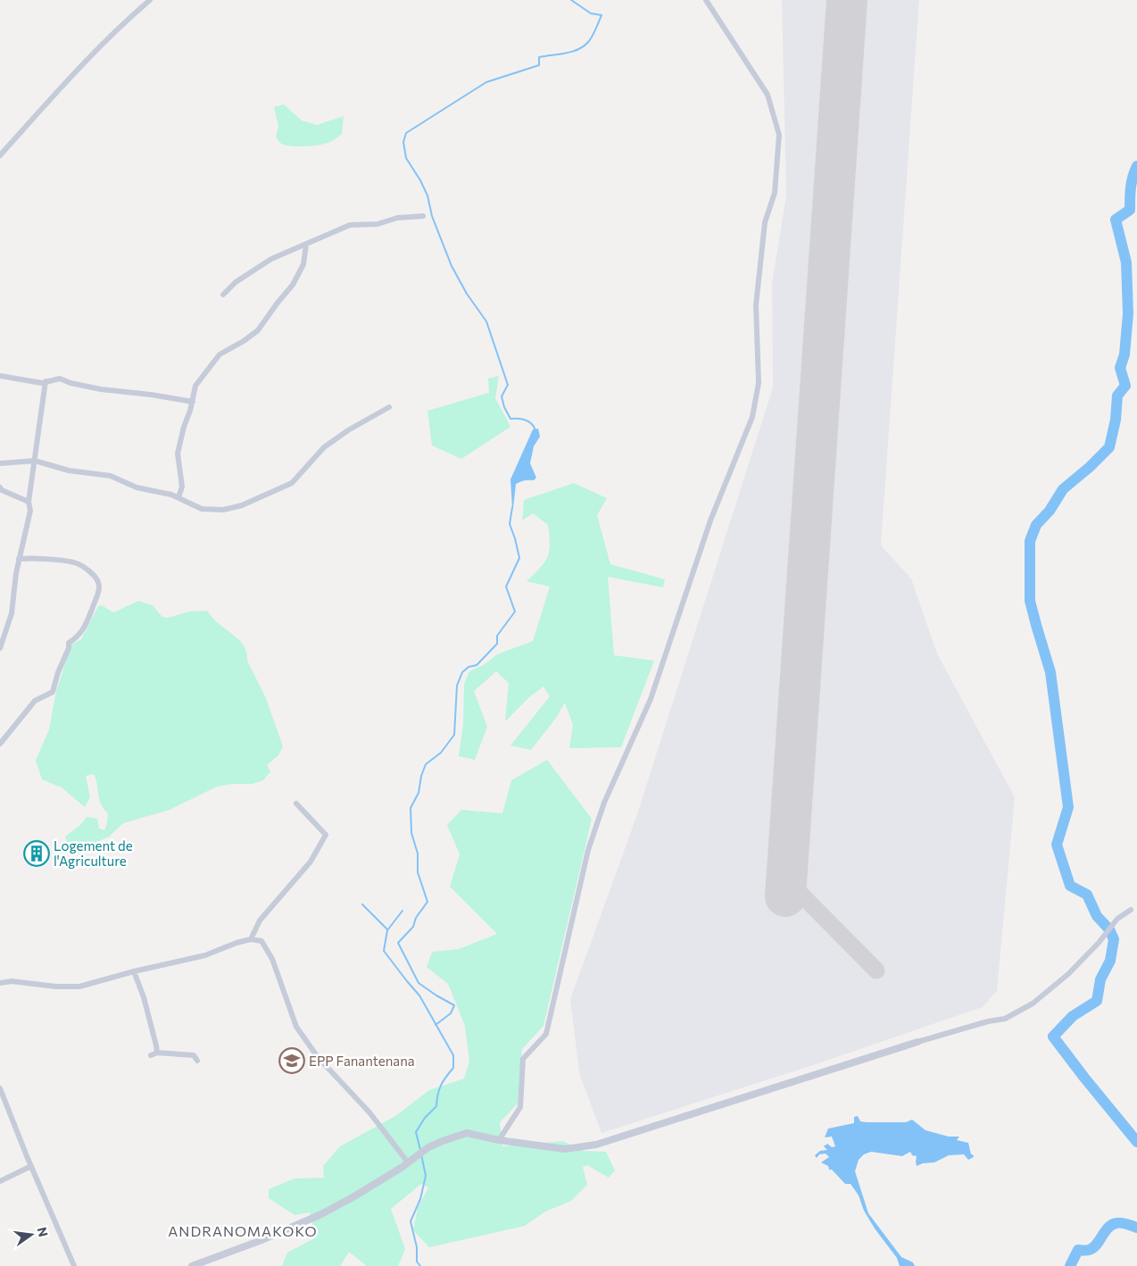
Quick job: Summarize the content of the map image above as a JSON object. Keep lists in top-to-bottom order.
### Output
{
  "districts": ["ANDRANOMAKOKO"],
  "places": {
    "building": ["Logement de l'Agriculture"],
    "school or university": ["EPP Fanantenana"]
  },
  "north": "right"
}
